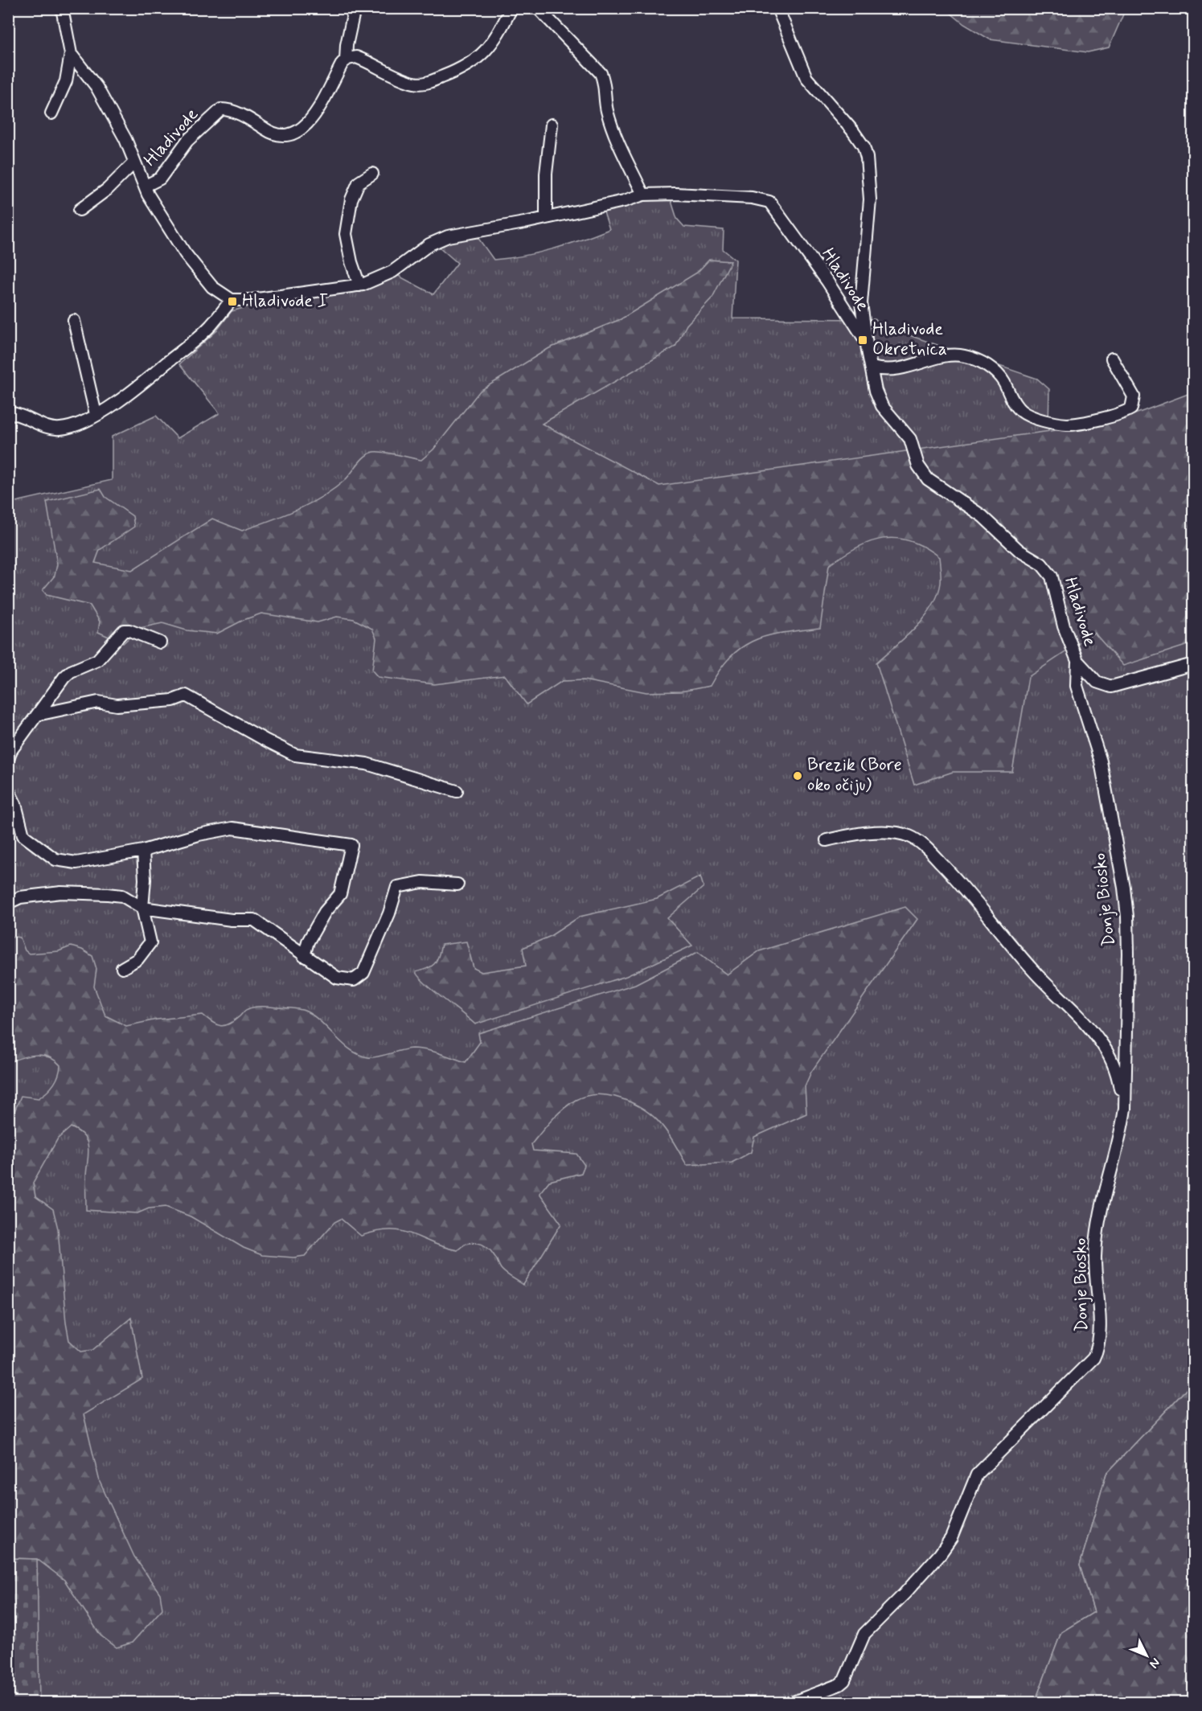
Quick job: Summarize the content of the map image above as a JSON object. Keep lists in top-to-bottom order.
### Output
{
  "streets": {
    "street": ["Hladivode", "Donje Biosko"]
  },
  "crossings": [
    ["Hladivode", "Donje Biosko"]
  ],
  "places": {
    "transit": ["Hladivode I", "Hladivode Okretnica"],
    "other": ["Brezik (Bore oko očiju)"]
  },
  "north": "bottom right"
}
